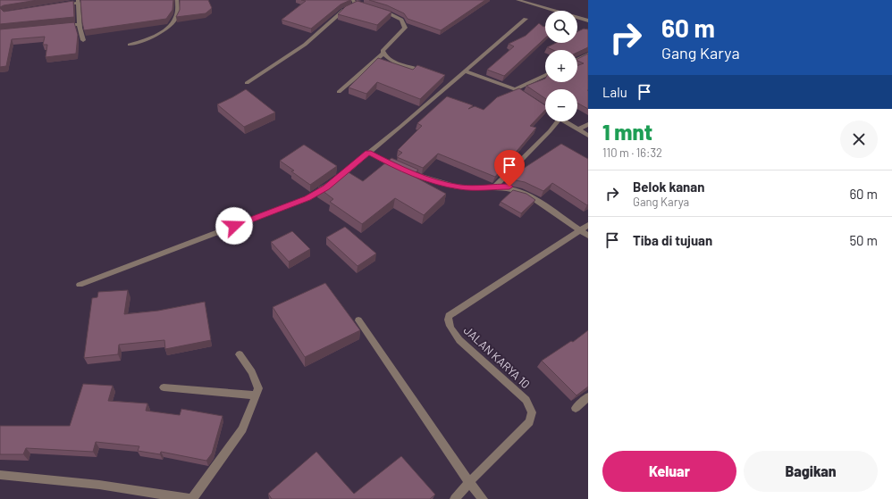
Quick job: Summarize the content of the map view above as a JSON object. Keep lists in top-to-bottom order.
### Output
{
  "streets": {
    "street": ["JALAN KARYA 10"]
  },
  "page": {
    "turn": ["60 m", "Gang Karya"],
    "map_buttons": ["+", "−"],
    "then": "Lalu",
    "heading": ["1 mnt", "110 m · 16:32"],
    "list": [
      {
        "name": "Belok kanan",
        "note": "Gang Karya",
        "value": "60 m"
      },
      {
        "name": "Tiba di tujuan",
        "value": "50 m"
      }
    ],
    "buttons": ["Keluar", "Bagikan"]
  }
}
